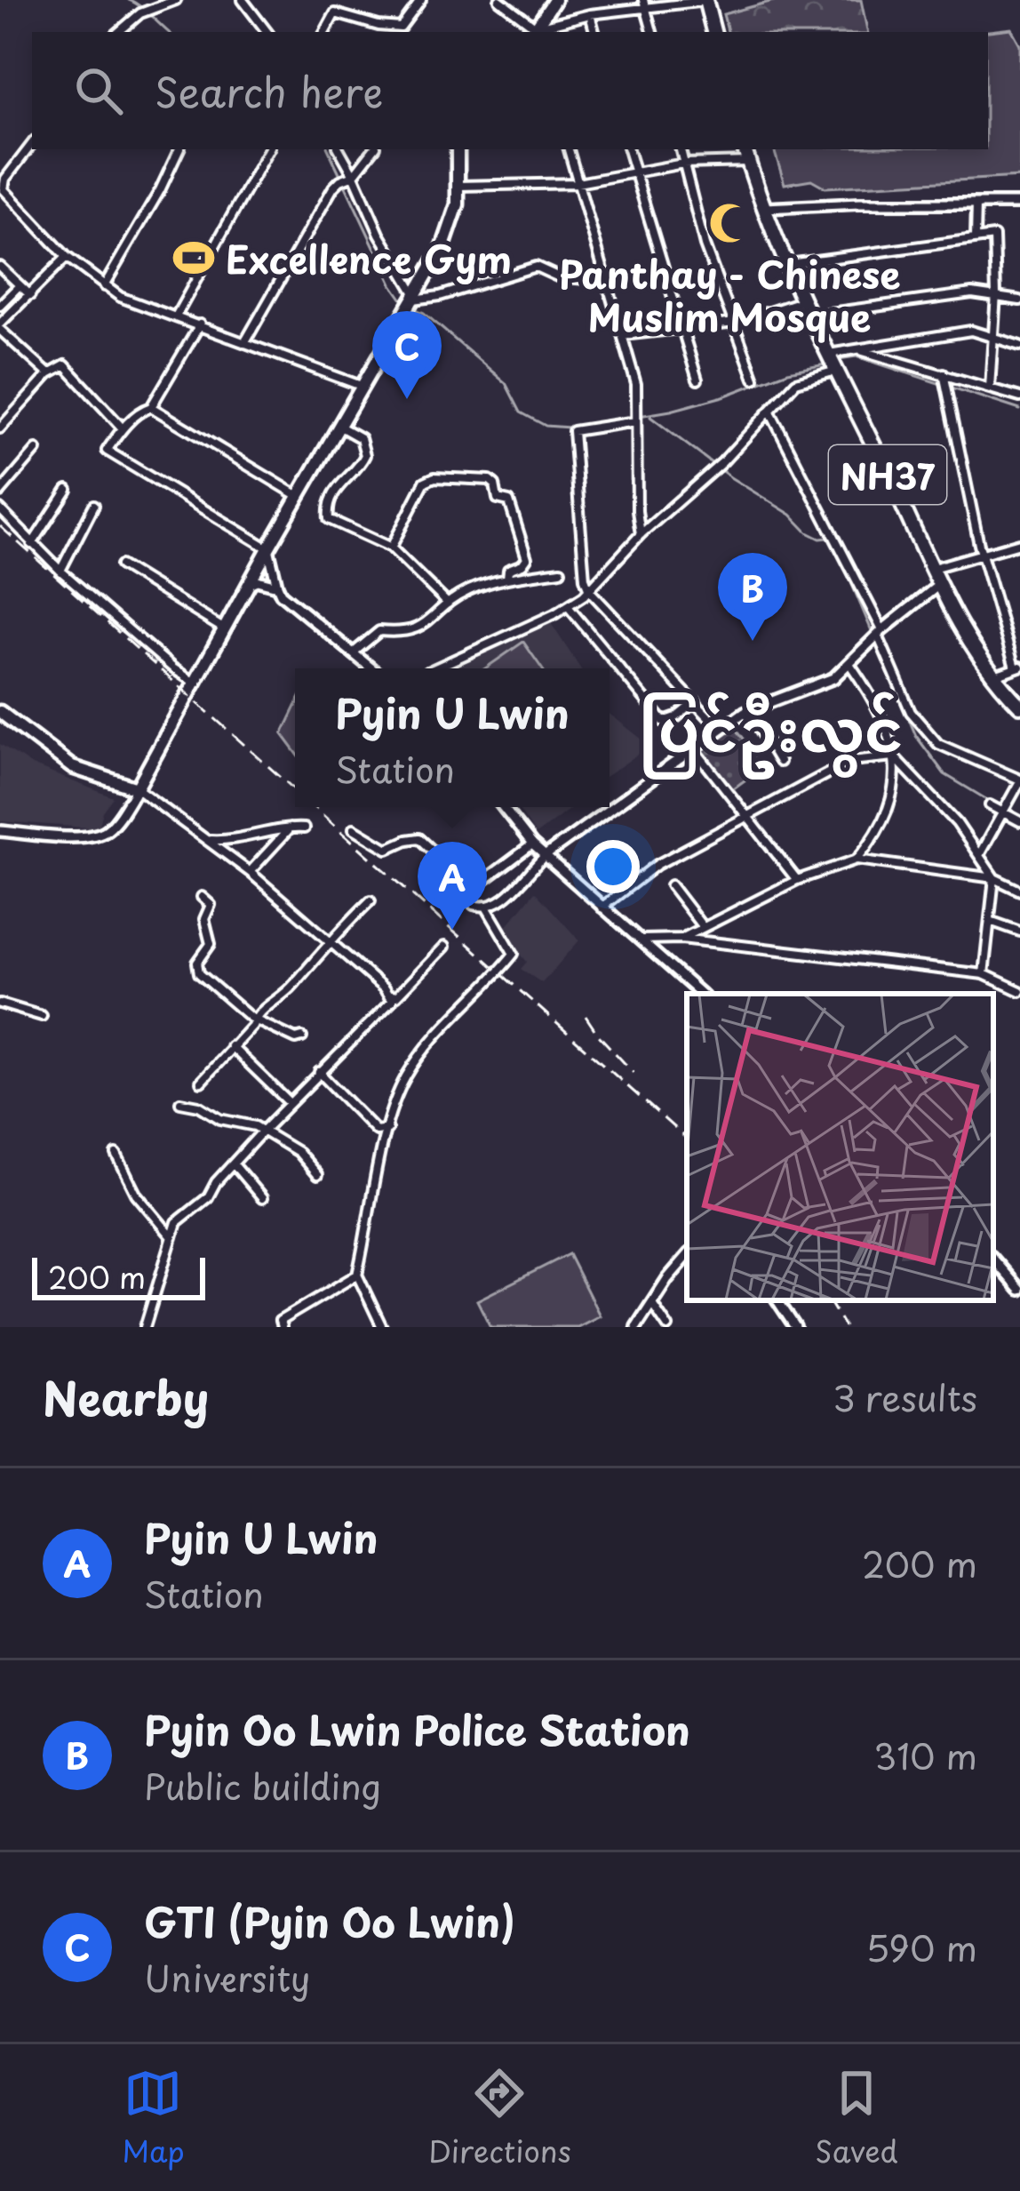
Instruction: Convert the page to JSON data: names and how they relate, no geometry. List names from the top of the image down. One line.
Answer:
{"streets":{"highway":["NH37"]},"districts":["ပြင်ဦးလွင်"],"places":{"mosque":["Panthay - Chinese Muslim Mosque"],"sports":["Excellence Gym"]},"scale_bar":"200 m","page":{"search":"Search here","pins":["C","B","A"],"popup":["Pyin U Lwin","Station"],"scale":"200 m","heading":["Nearby","3 results"],"list":[{"mark":"A","name":"Pyin U Lwin","note":"Station","value":"200 m"},{"mark":"B","name":"Pyin Oo Lwin Police Station","note":"Public building","value":"310 m"},{"mark":"C","name":"GTI (Pyin Oo Lwin)","note":"University","value":"590 m"}],"nav":["Map","Directions","Saved"]}}
